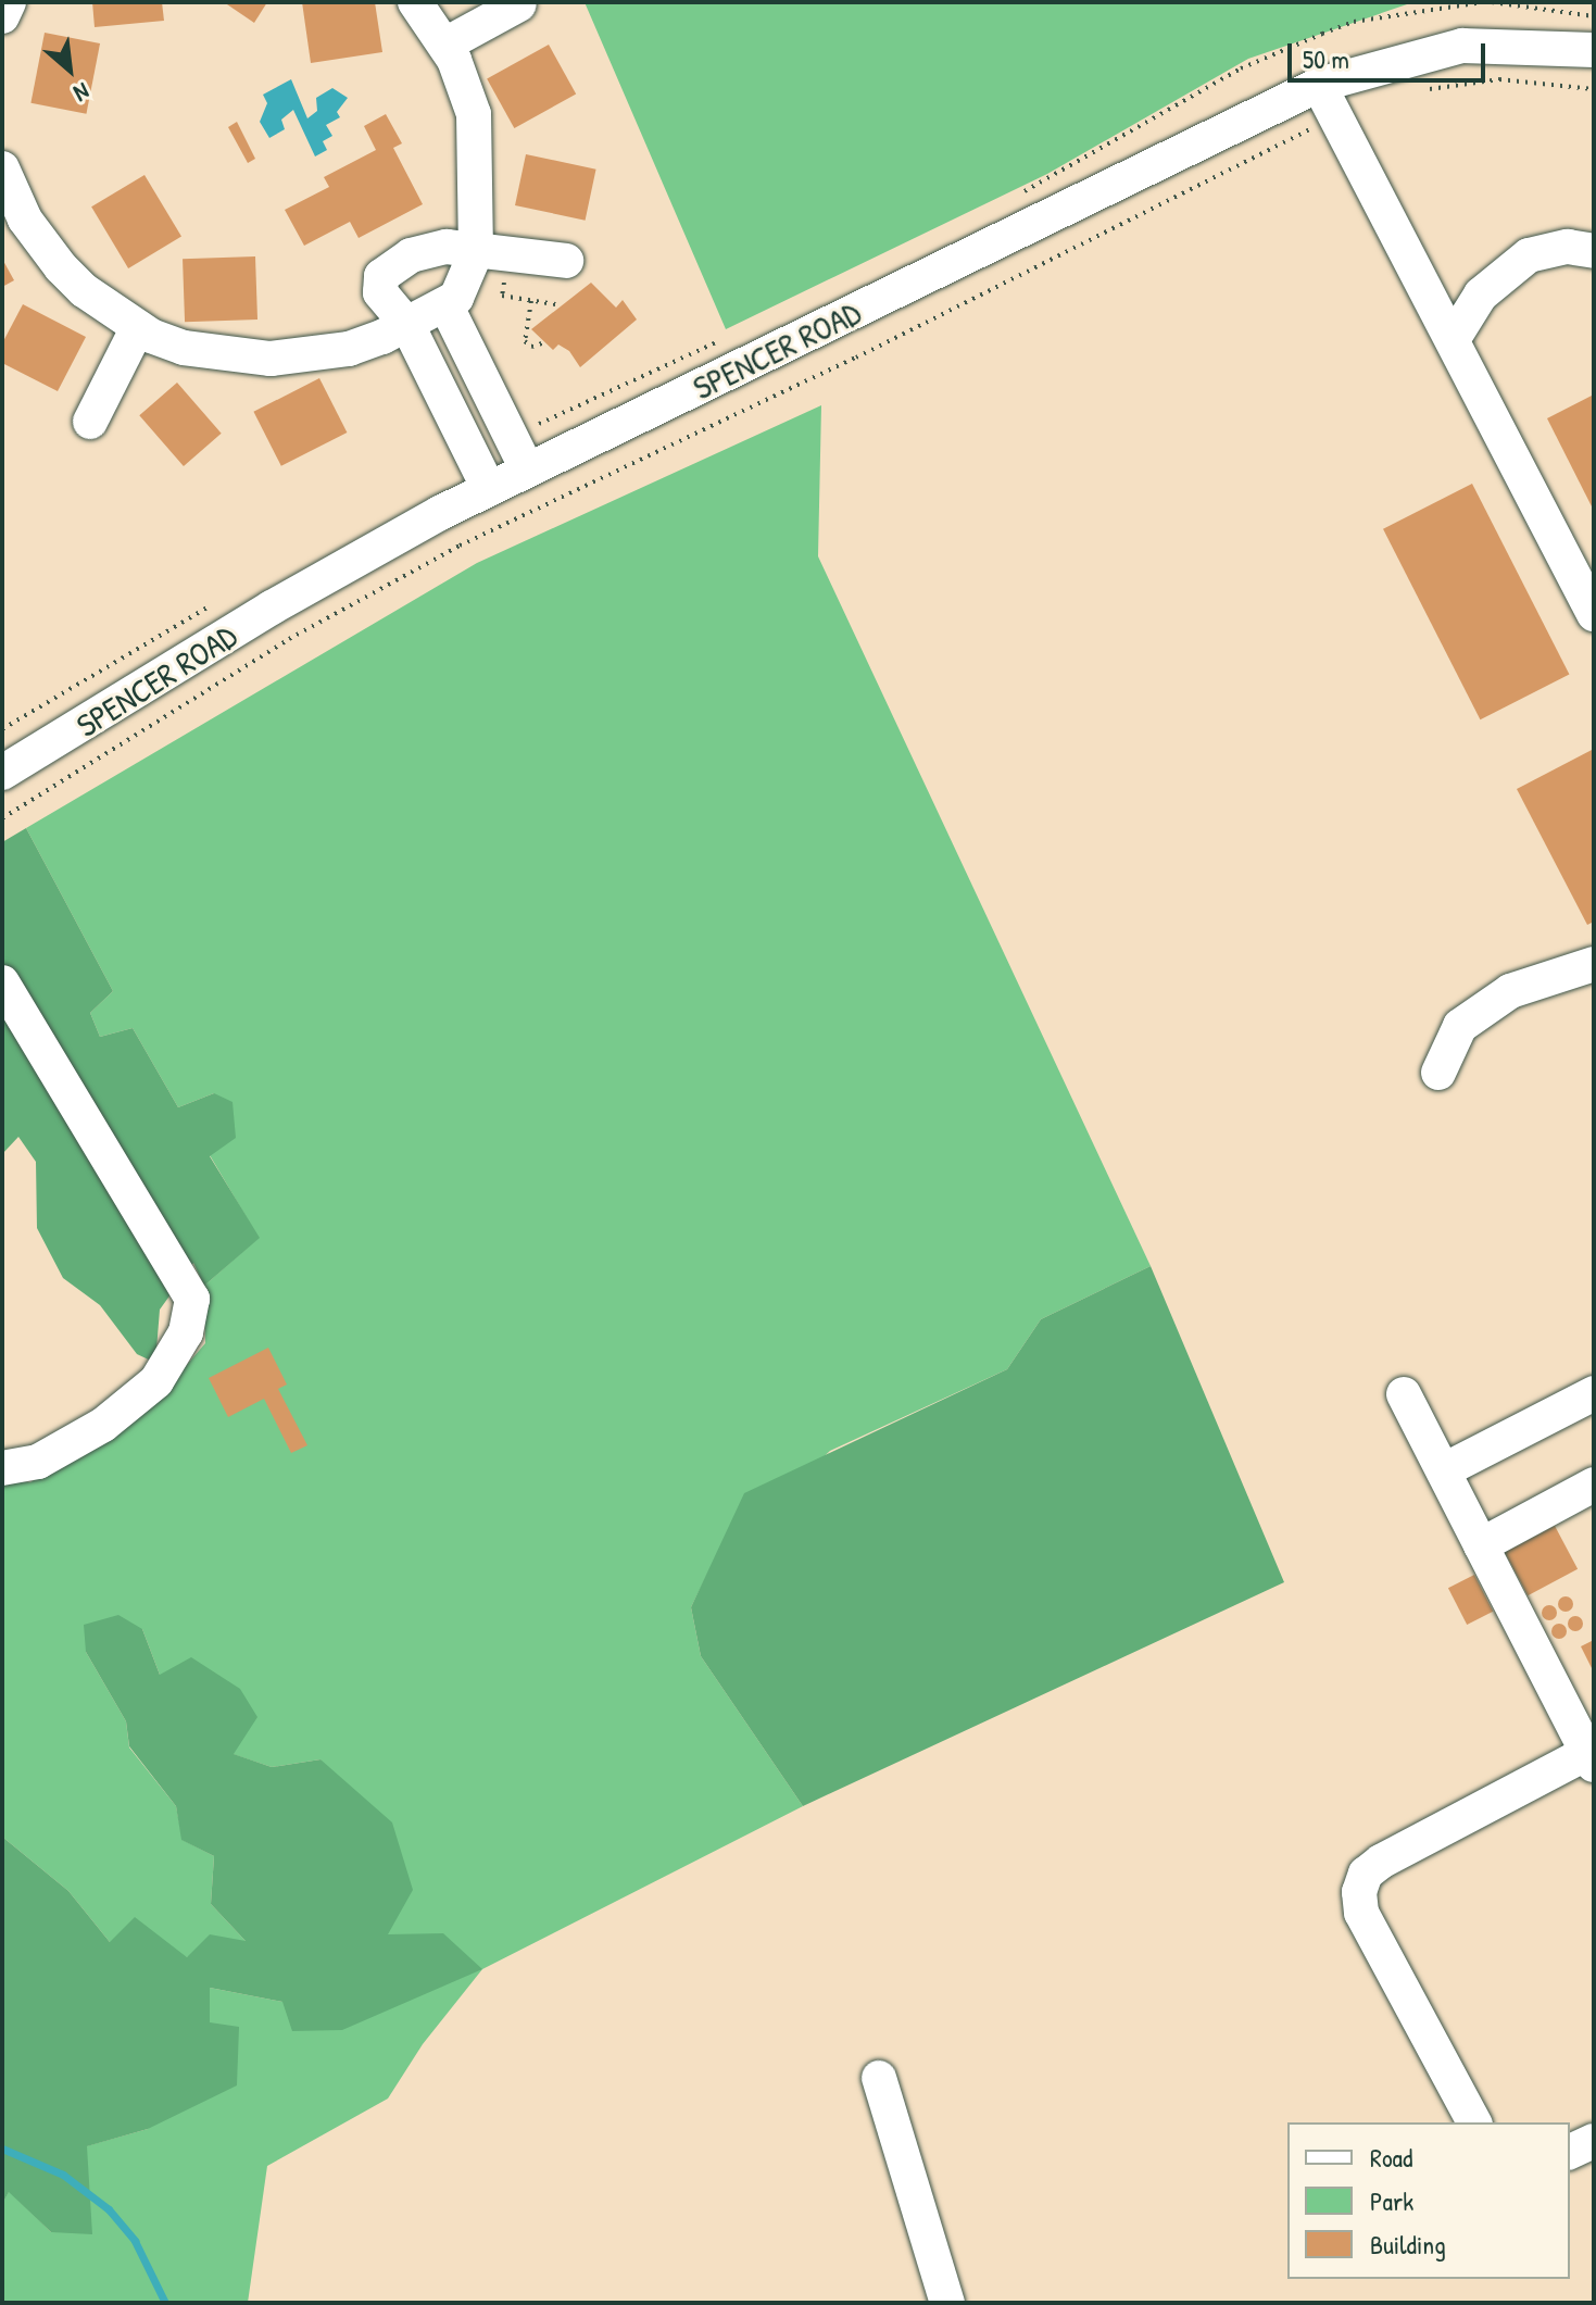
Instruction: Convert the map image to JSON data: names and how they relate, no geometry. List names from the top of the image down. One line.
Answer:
{"streets":{"street":["SPENCER ROAD"]},"legend":["Road","Park","Building"],"scale_bar":"50 m","north":"bottom right"}
